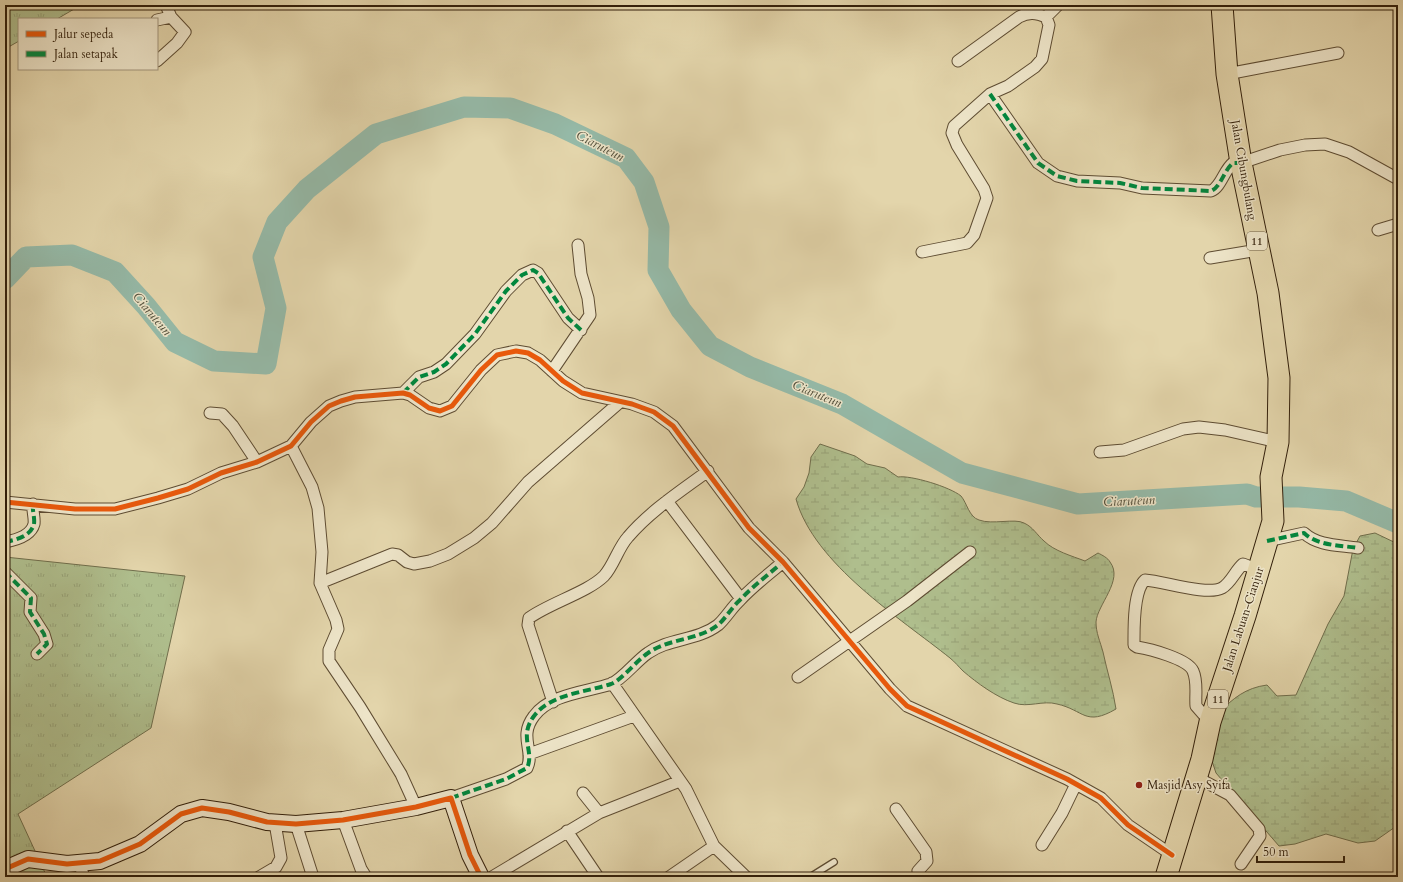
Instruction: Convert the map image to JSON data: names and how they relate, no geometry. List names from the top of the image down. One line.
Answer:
{"streets":{"highway":["Jalan Cibungbulang","11","Jalan Labuan-Cianjur"]},"crossings":[["Jalan Cibungbulang","Jalan Labuan-Cianjur"]],"water":["Ciaruteun"],"places":["Masjid Asy Syifa"],"legend":["Jalur sepeda","Jalan setapak"],"scale_bar":"50 m"}
